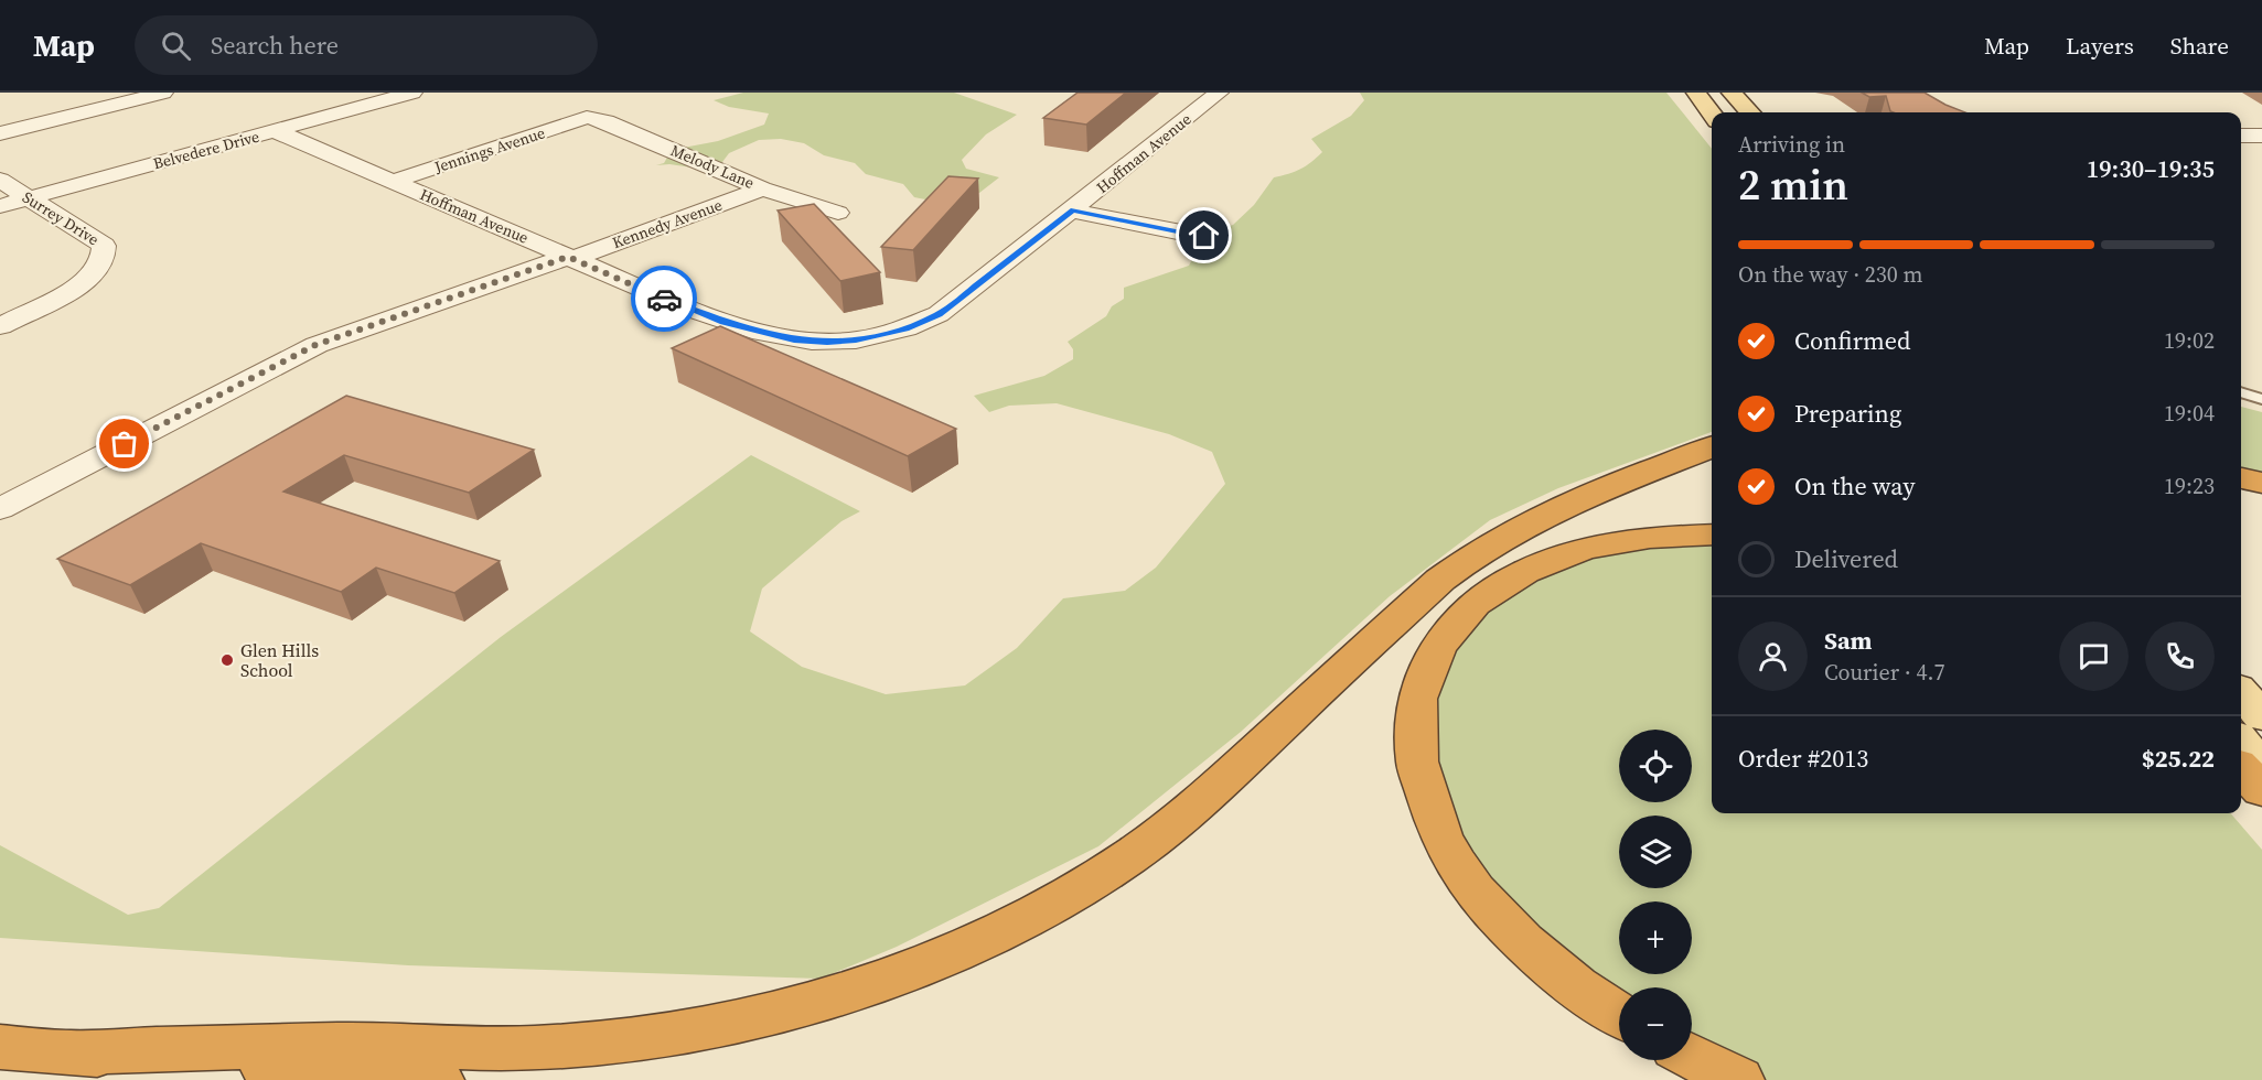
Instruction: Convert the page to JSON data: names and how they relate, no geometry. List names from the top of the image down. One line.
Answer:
{"streets":{"street":["Belvedere Drive","Jennings Avenue","Hoffman Avenue","Melody Lane","Surrey Drive","Kennedy Avenue"]},"crossings":[["Belvedere Drive","Hoffman Avenue"],["Belvedere Drive","Surrey Drive"],["Jennings Avenue","Hoffman Avenue"],["Jennings Avenue","Melody Lane"],["Hoffman Avenue","Kennedy Avenue"],["Melody Lane","Kennedy Avenue"]],"places":["Glen Hills School"],"page":{"header":"Map","search":"Search here","nav":["Map","Layers","Share"],"heading":["2 min","Arriving in","19:30–19:35"],"panel":["Sam","Courier · 4.7","Order #2013","$25.22"],"bar":"On the way · 230 m","list":[["Confirmed","19:02"],["Preparing","19:04"],["On the way","19:23"],"Delivered"],"map_buttons":["+","−"]}}
